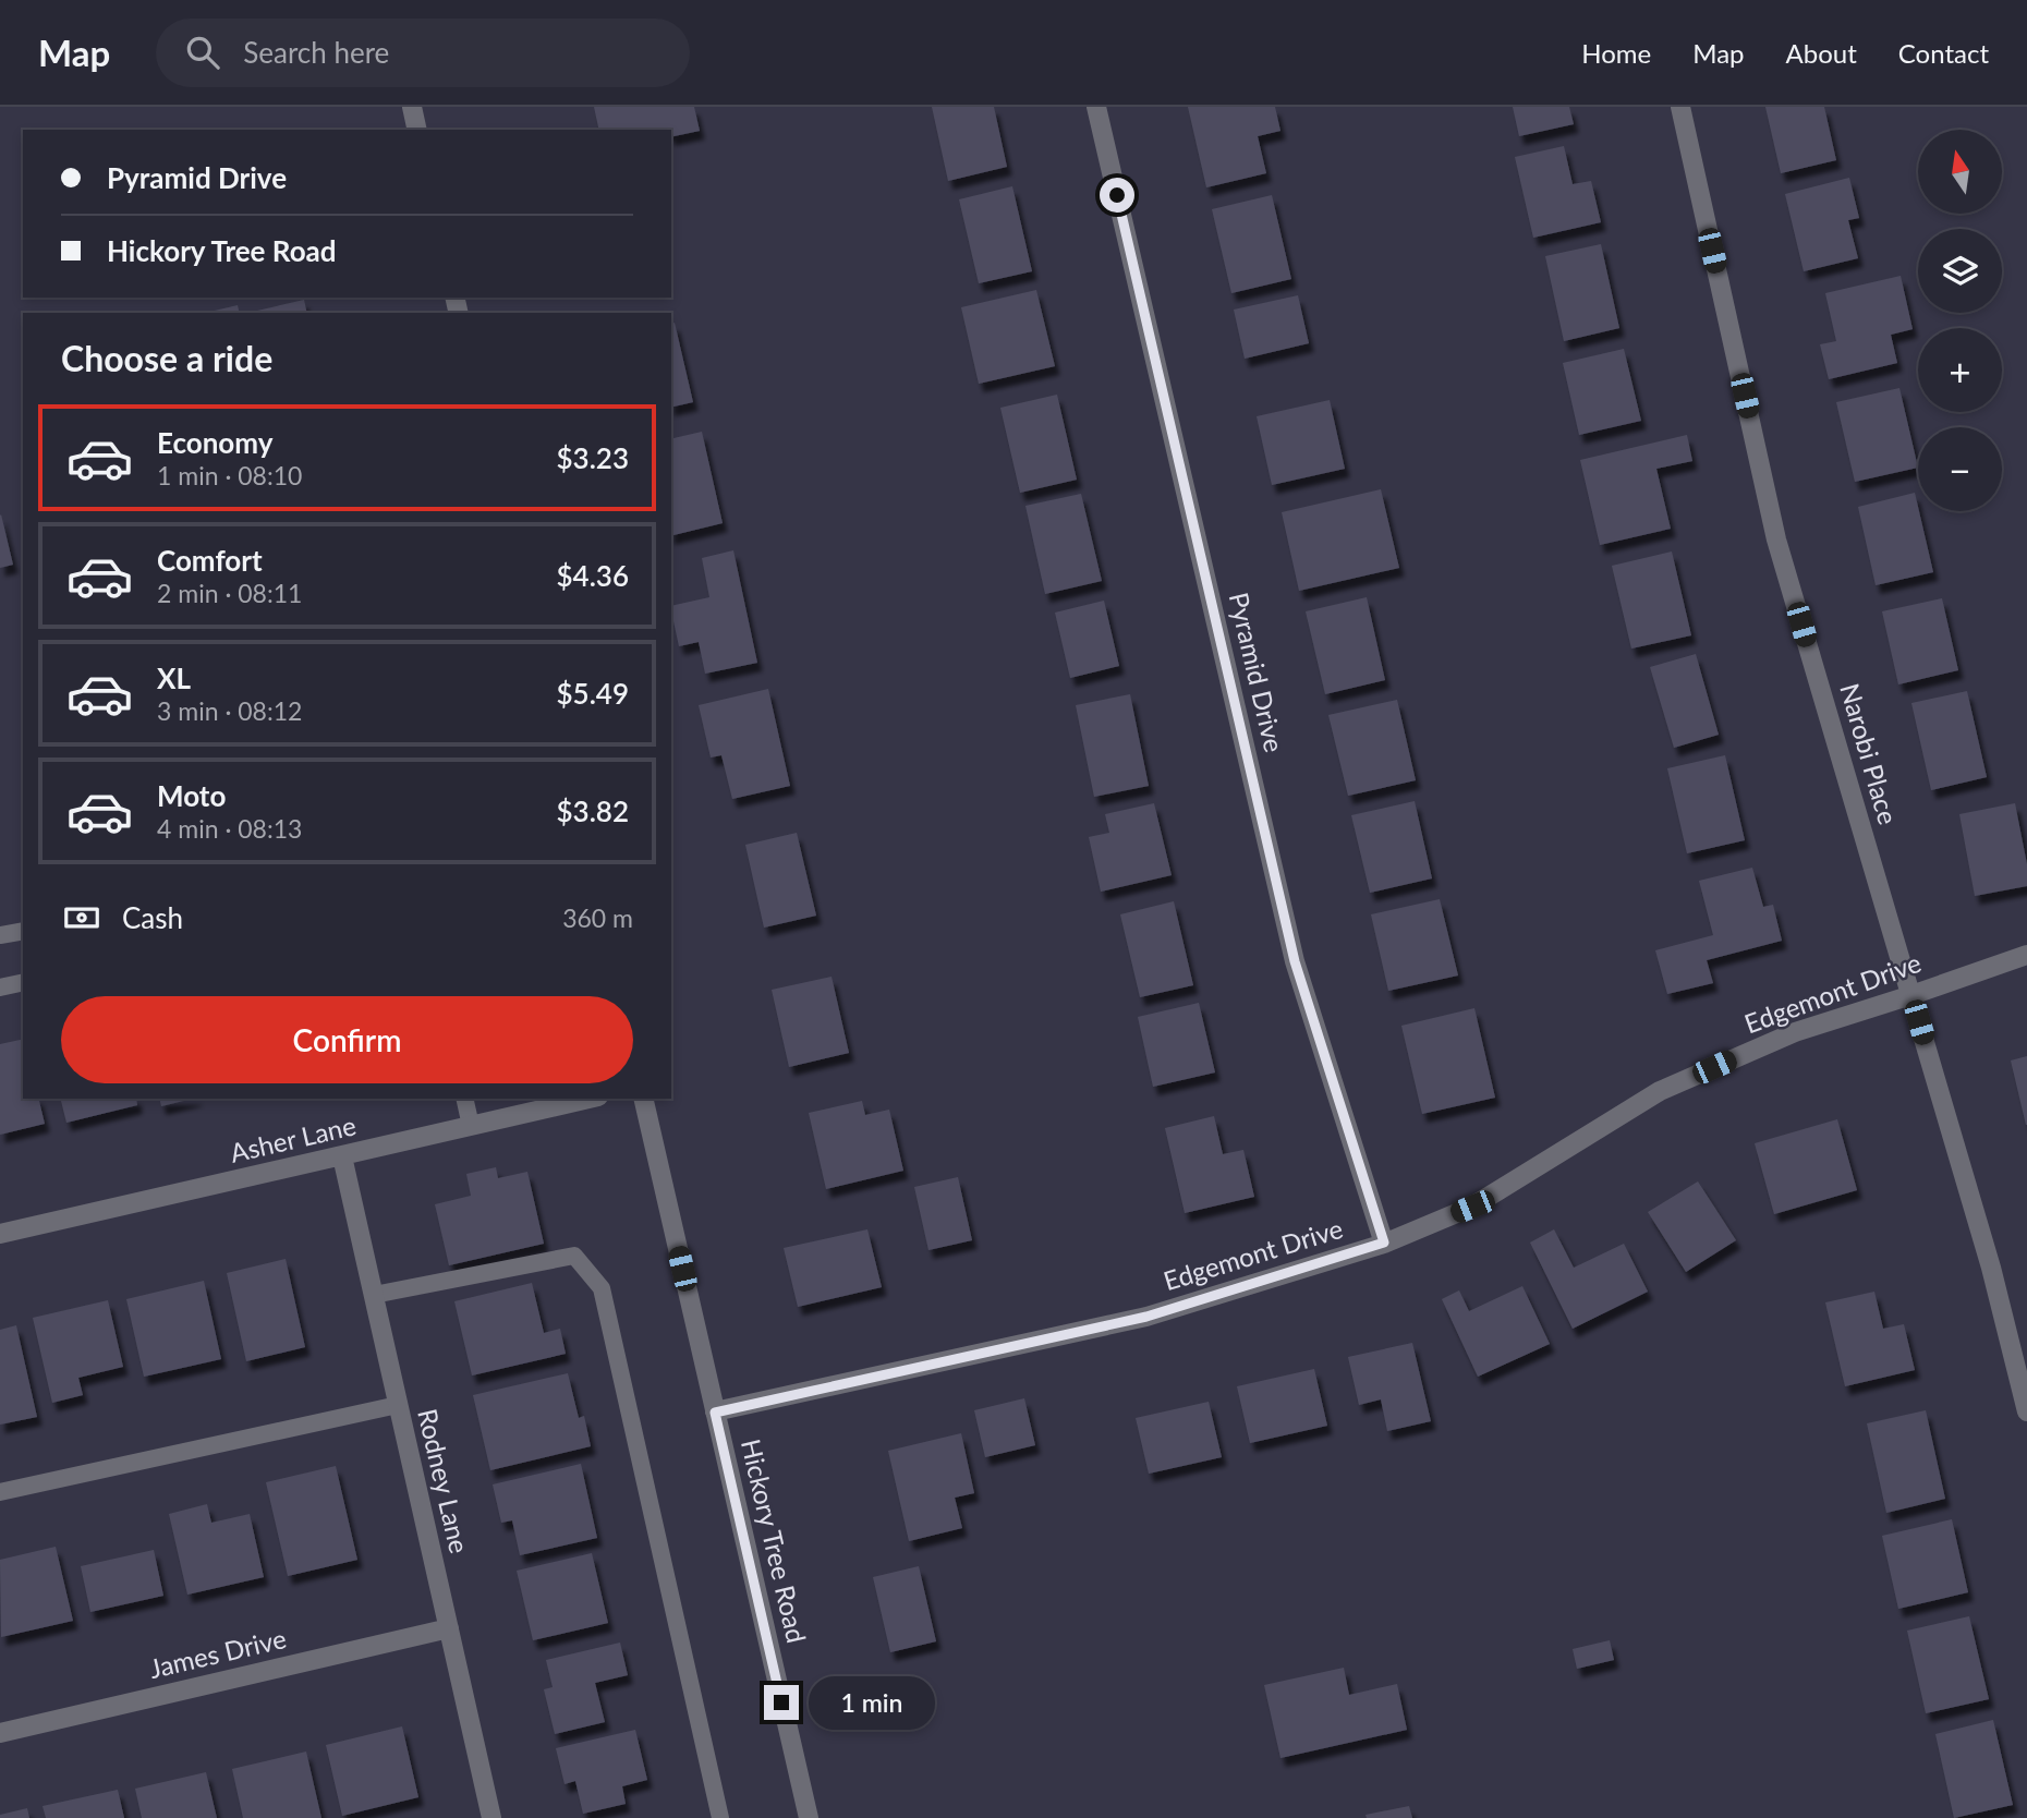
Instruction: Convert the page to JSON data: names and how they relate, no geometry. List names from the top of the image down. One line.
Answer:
{"streets":{"street":["Pyramid Drive","Narobi Place","Edgemont Drive","Asher Lane","Rodney Lane","Hickory Tree Road","James Drive"]},"crossings":[["Pyramid Drive","Edgemont Drive"],["Narobi Place","Edgemont Drive"],["Edgemont Drive","Hickory Tree Road"],["Asher Lane","Rodney Lane"],["Rodney Lane","James Drive"]],"north":"top","page":{"header":"Map","search":"Search here","nav":["Home","Map","About","Contact"],"map_buttons":["+","−"],"banner":["Pyramid Drive","Hickory Tree Road"],"heading":"Choose a ride","list":[{"name":"Economy","note":"1 min · 08:10","value":"$3.23"},{"name":"Comfort","note":"2 min · 08:11","value":"$4.36"},{"name":"XL","note":"3 min · 08:12","value":"$5.49"},{"name":"Moto","note":"4 min · 08:13","value":"$3.82"}],"pay":["Cash","360 m"],"buttons":"Confirm","bubble":"1 min"}}
